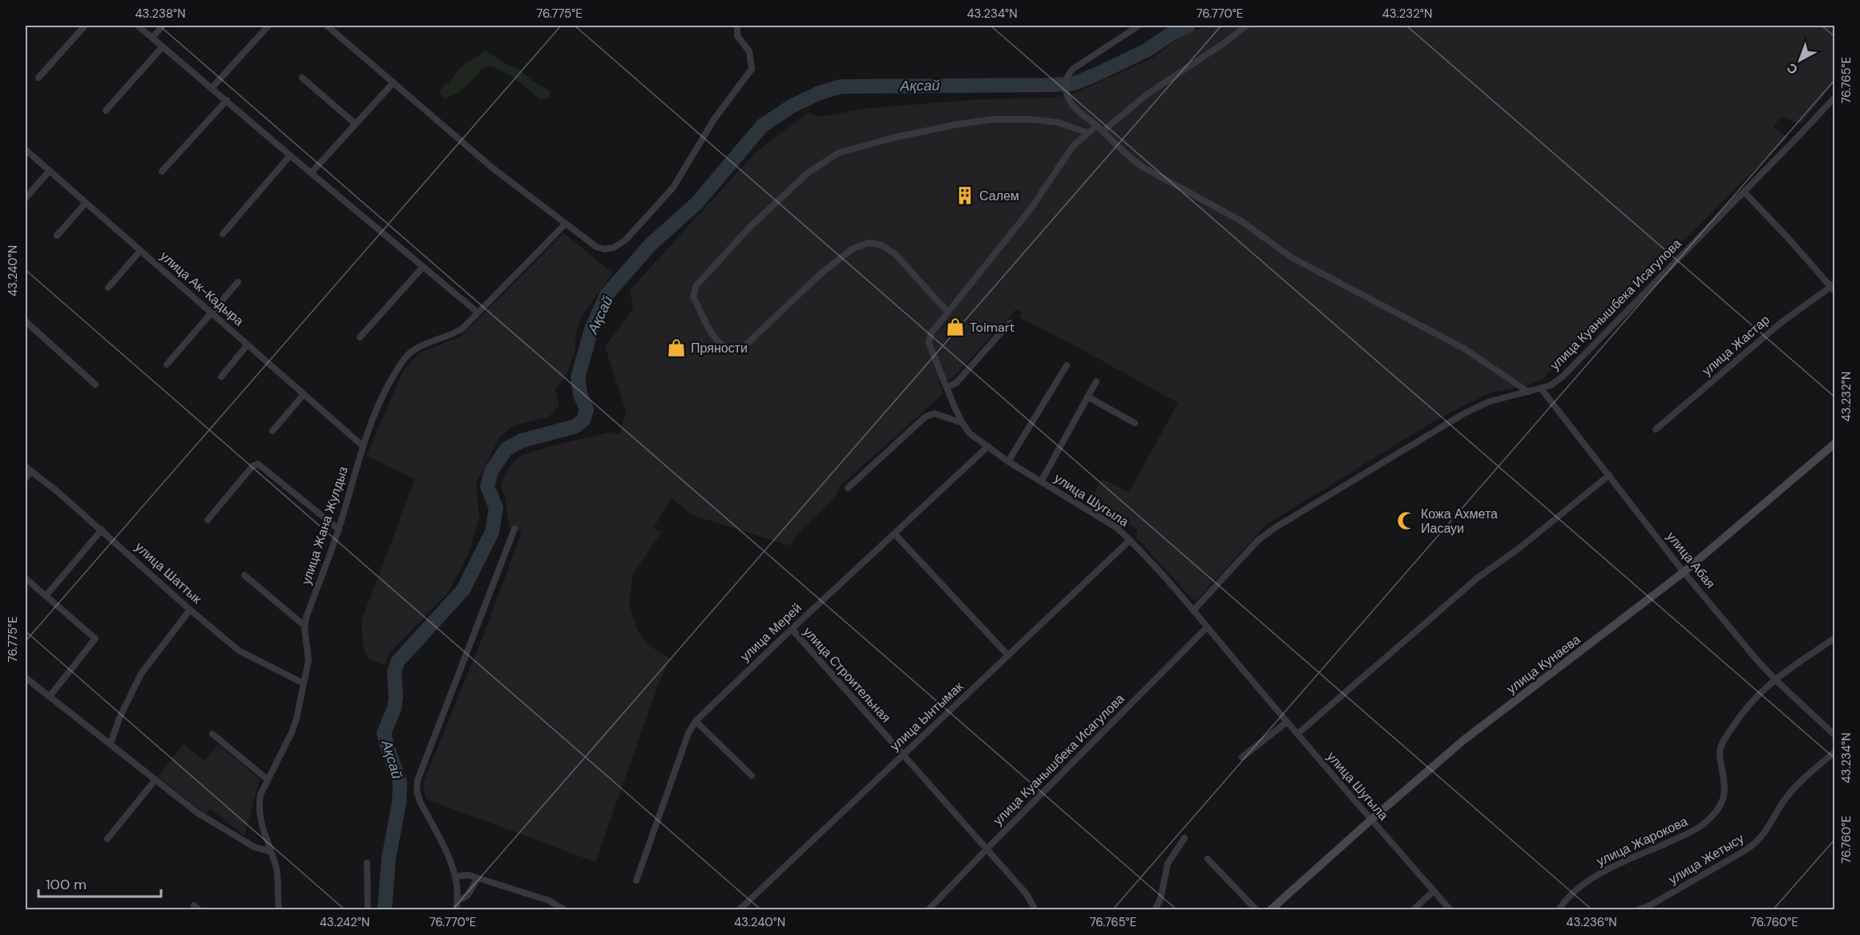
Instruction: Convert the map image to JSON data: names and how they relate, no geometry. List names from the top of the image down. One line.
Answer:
{"streets":{"main road":["улица Кунаева"],"street":["улица Ак-Кадыра","улица Куанышбека Исагулова","улица Жастар","улица Шугыла","улица Жана Жулдыз","улица Абая","улица Шаттык","улица Мерей","улица Строительная","улица Ынтымак","улица Жарокова","улица Жетысу"]},"crossings":[["улица Ак-Кадыра","улица Жана Жулдыз"],["улица Куанышбека Исагулова","улица Шугыла"],["улица Куанышбека Исагулова","улица Абая"],["улица Куанышбека Исагулова","улица Строительная"],["улица Шугыла","улица Мерей"],["улица Шугыла","улица Кунаева"],["улица Шугыла","улица Ынтымак"],["улица Жана Жулдыз","улица Шаттык"],["улица Абая","улица Кунаева"],["улица Абая","улица Жарокова"],["улица Мерей","улица Строительная"],["улица Строительная","улица Ынтымак"]],"water":["Ақсай"],"places":{"building":["Салем"],"shop":["Toimart","Пряности"],"mosque":["Кожа Ахмета Иасауи"]},"scale_bar":"100 m","north":"bottom left","coordinates":["43.238°N","76.775°E","43.234°N","76.770°E","43.232°N","76.765°E","43.240°N","76.760°E","43.242°N","43.236°N"]}
